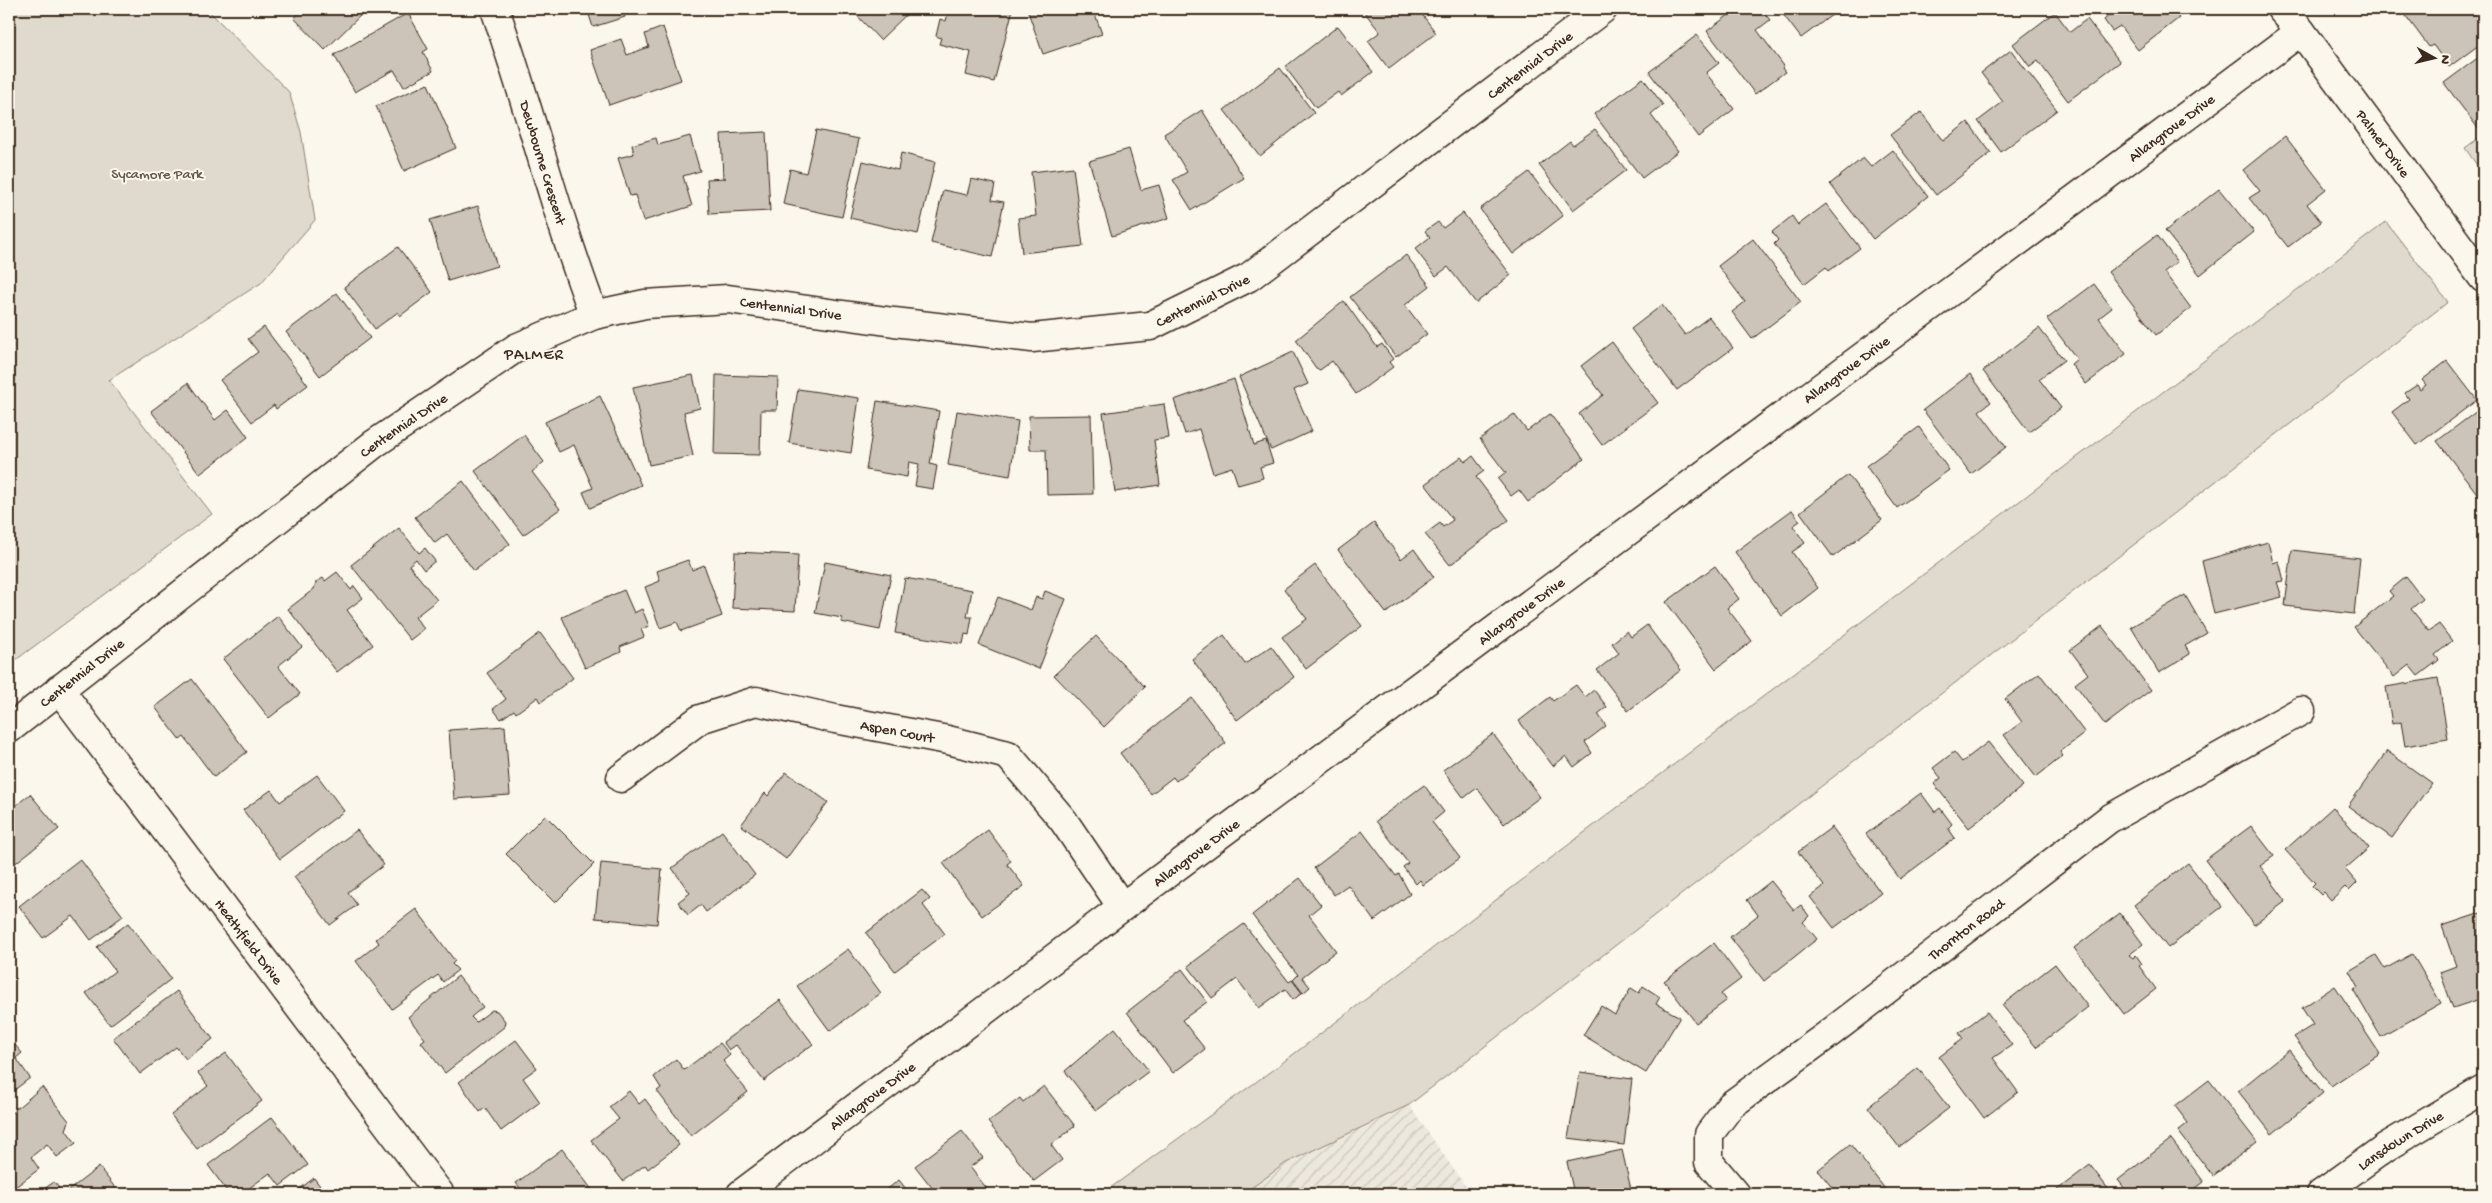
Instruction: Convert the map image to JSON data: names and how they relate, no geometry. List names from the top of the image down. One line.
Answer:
{"streets":{"street":["Centennial Drive","Allangrove Drive","Palmer Drive","Dewbourne Crescent","Aspen Court","Thornton Road","Heathfield Drive","Lansdown Drive"]},"crossings":[["Centennial Drive","Dewbourne Crescent"],["Centennial Drive","Heathfield Drive"],["Allangrove Drive","Palmer Drive"],["Allangrove Drive","Aspen Court"]],"districts":["PALMER"],"parks":["Sycamore Park"],"north":"right"}
